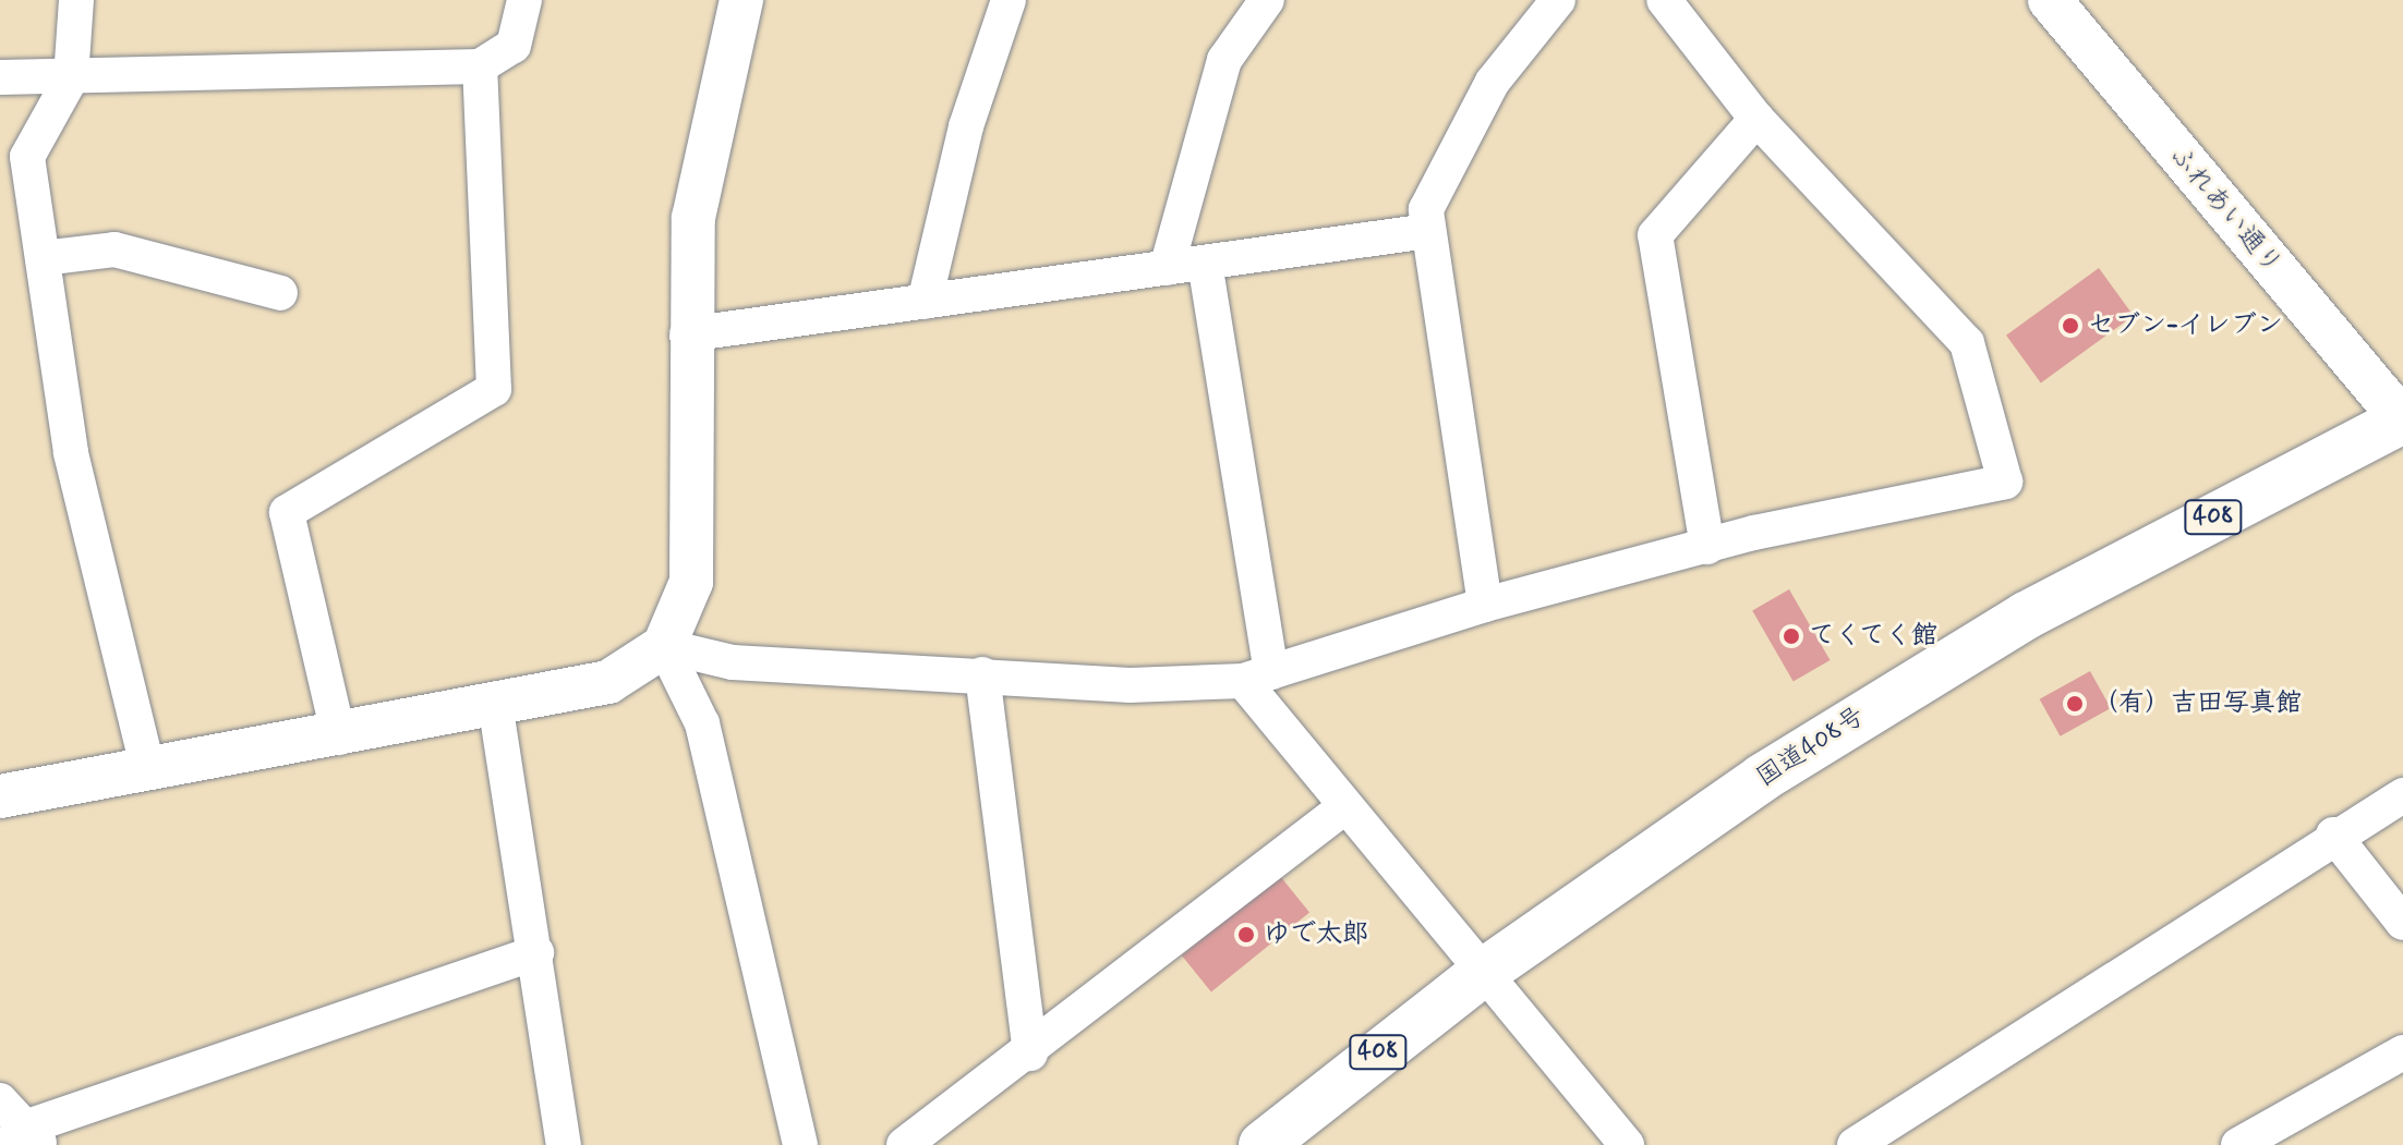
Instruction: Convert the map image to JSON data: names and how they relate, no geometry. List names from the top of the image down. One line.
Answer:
{"streets":{"highway":["408","国道408号"],"street":["ふれあい通り"]},"crossings":[["ふれあい通り","国道408号"]],"places":["セブン-イレブン","てくてく館","（有）吉田写真館","ゆで太郎"]}
